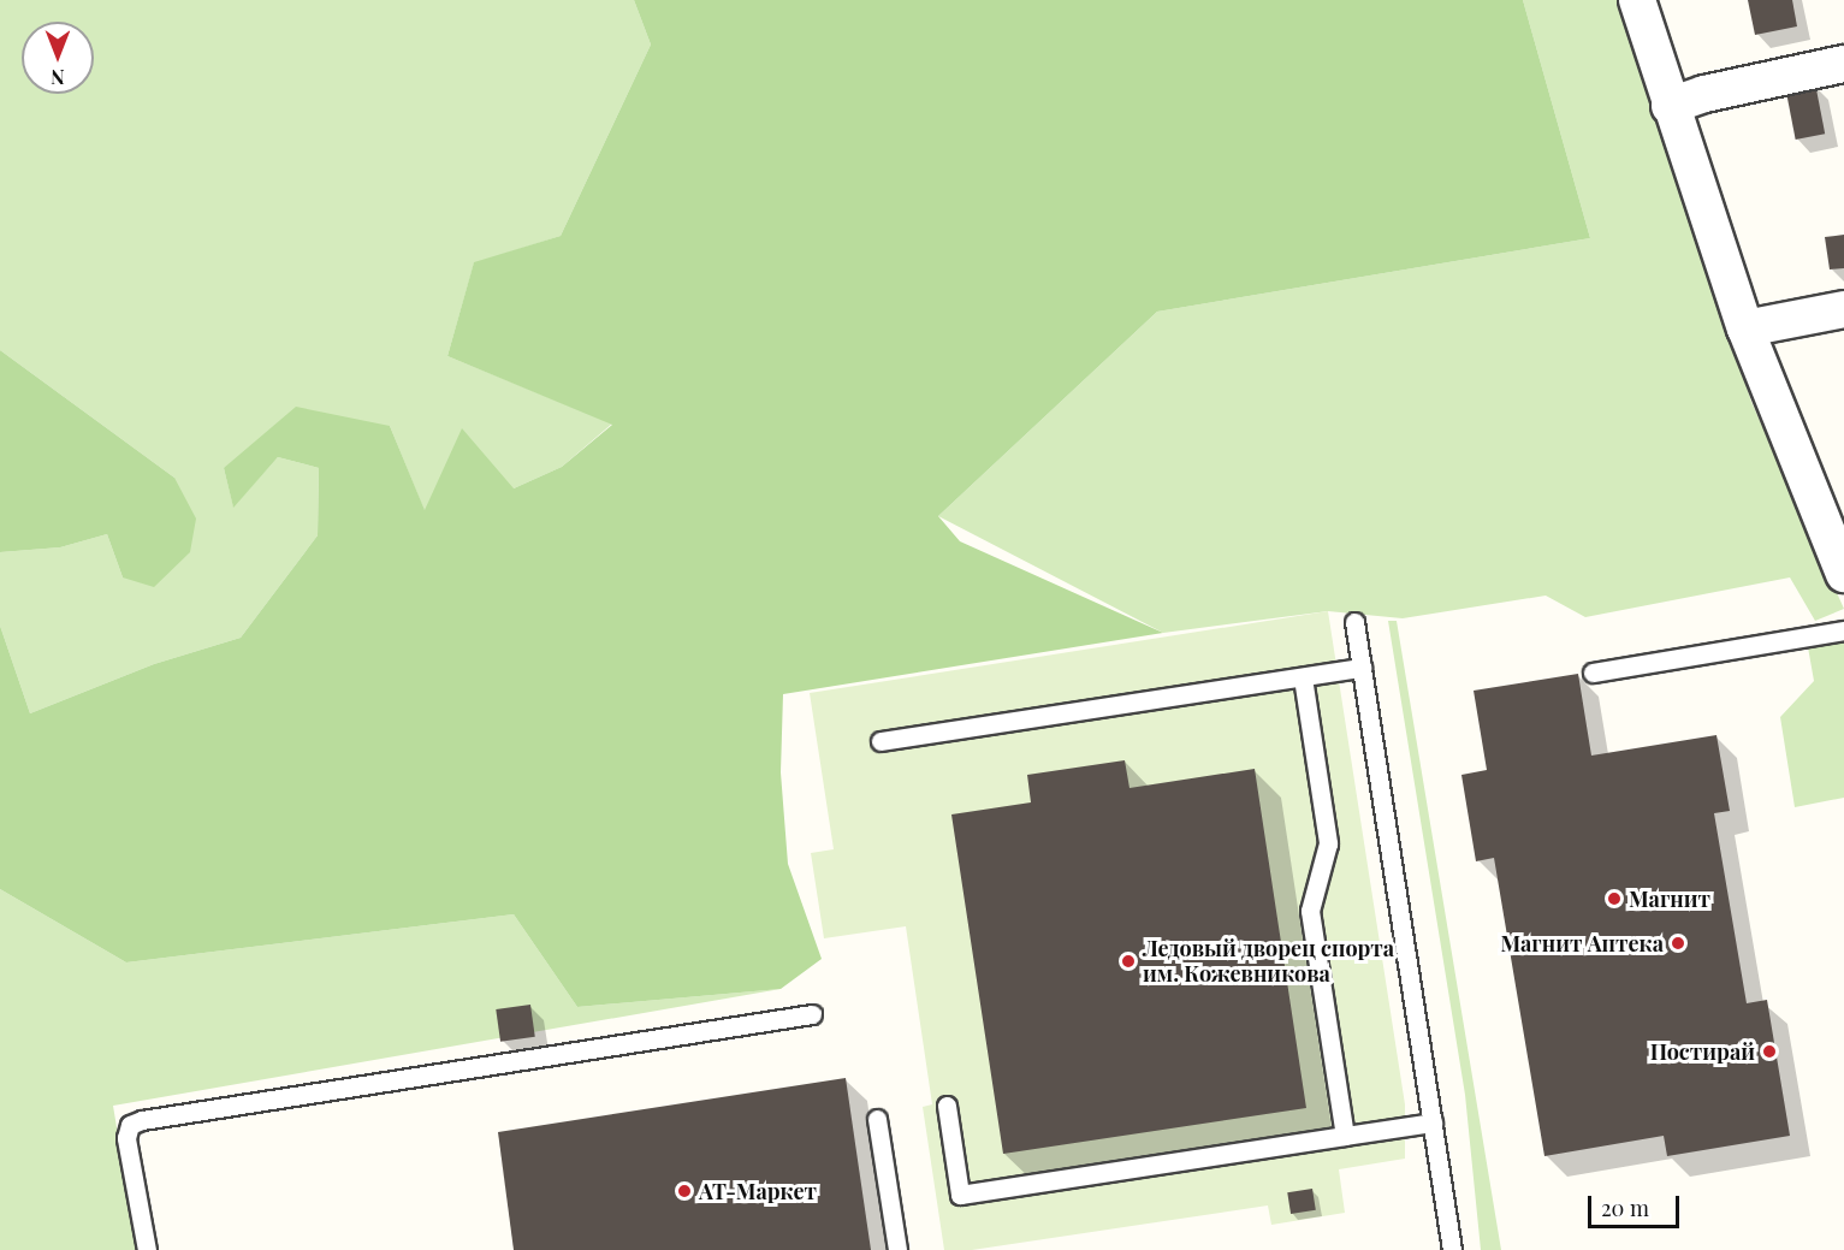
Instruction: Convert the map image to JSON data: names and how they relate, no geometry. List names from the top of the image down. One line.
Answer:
{"places":["Магнит","Магнит Аптека","Ледовый дворец спорта им. Кожевникова","Постирай","АТ-Маркет"],"scale_bar":"20 m","north":"bottom"}
